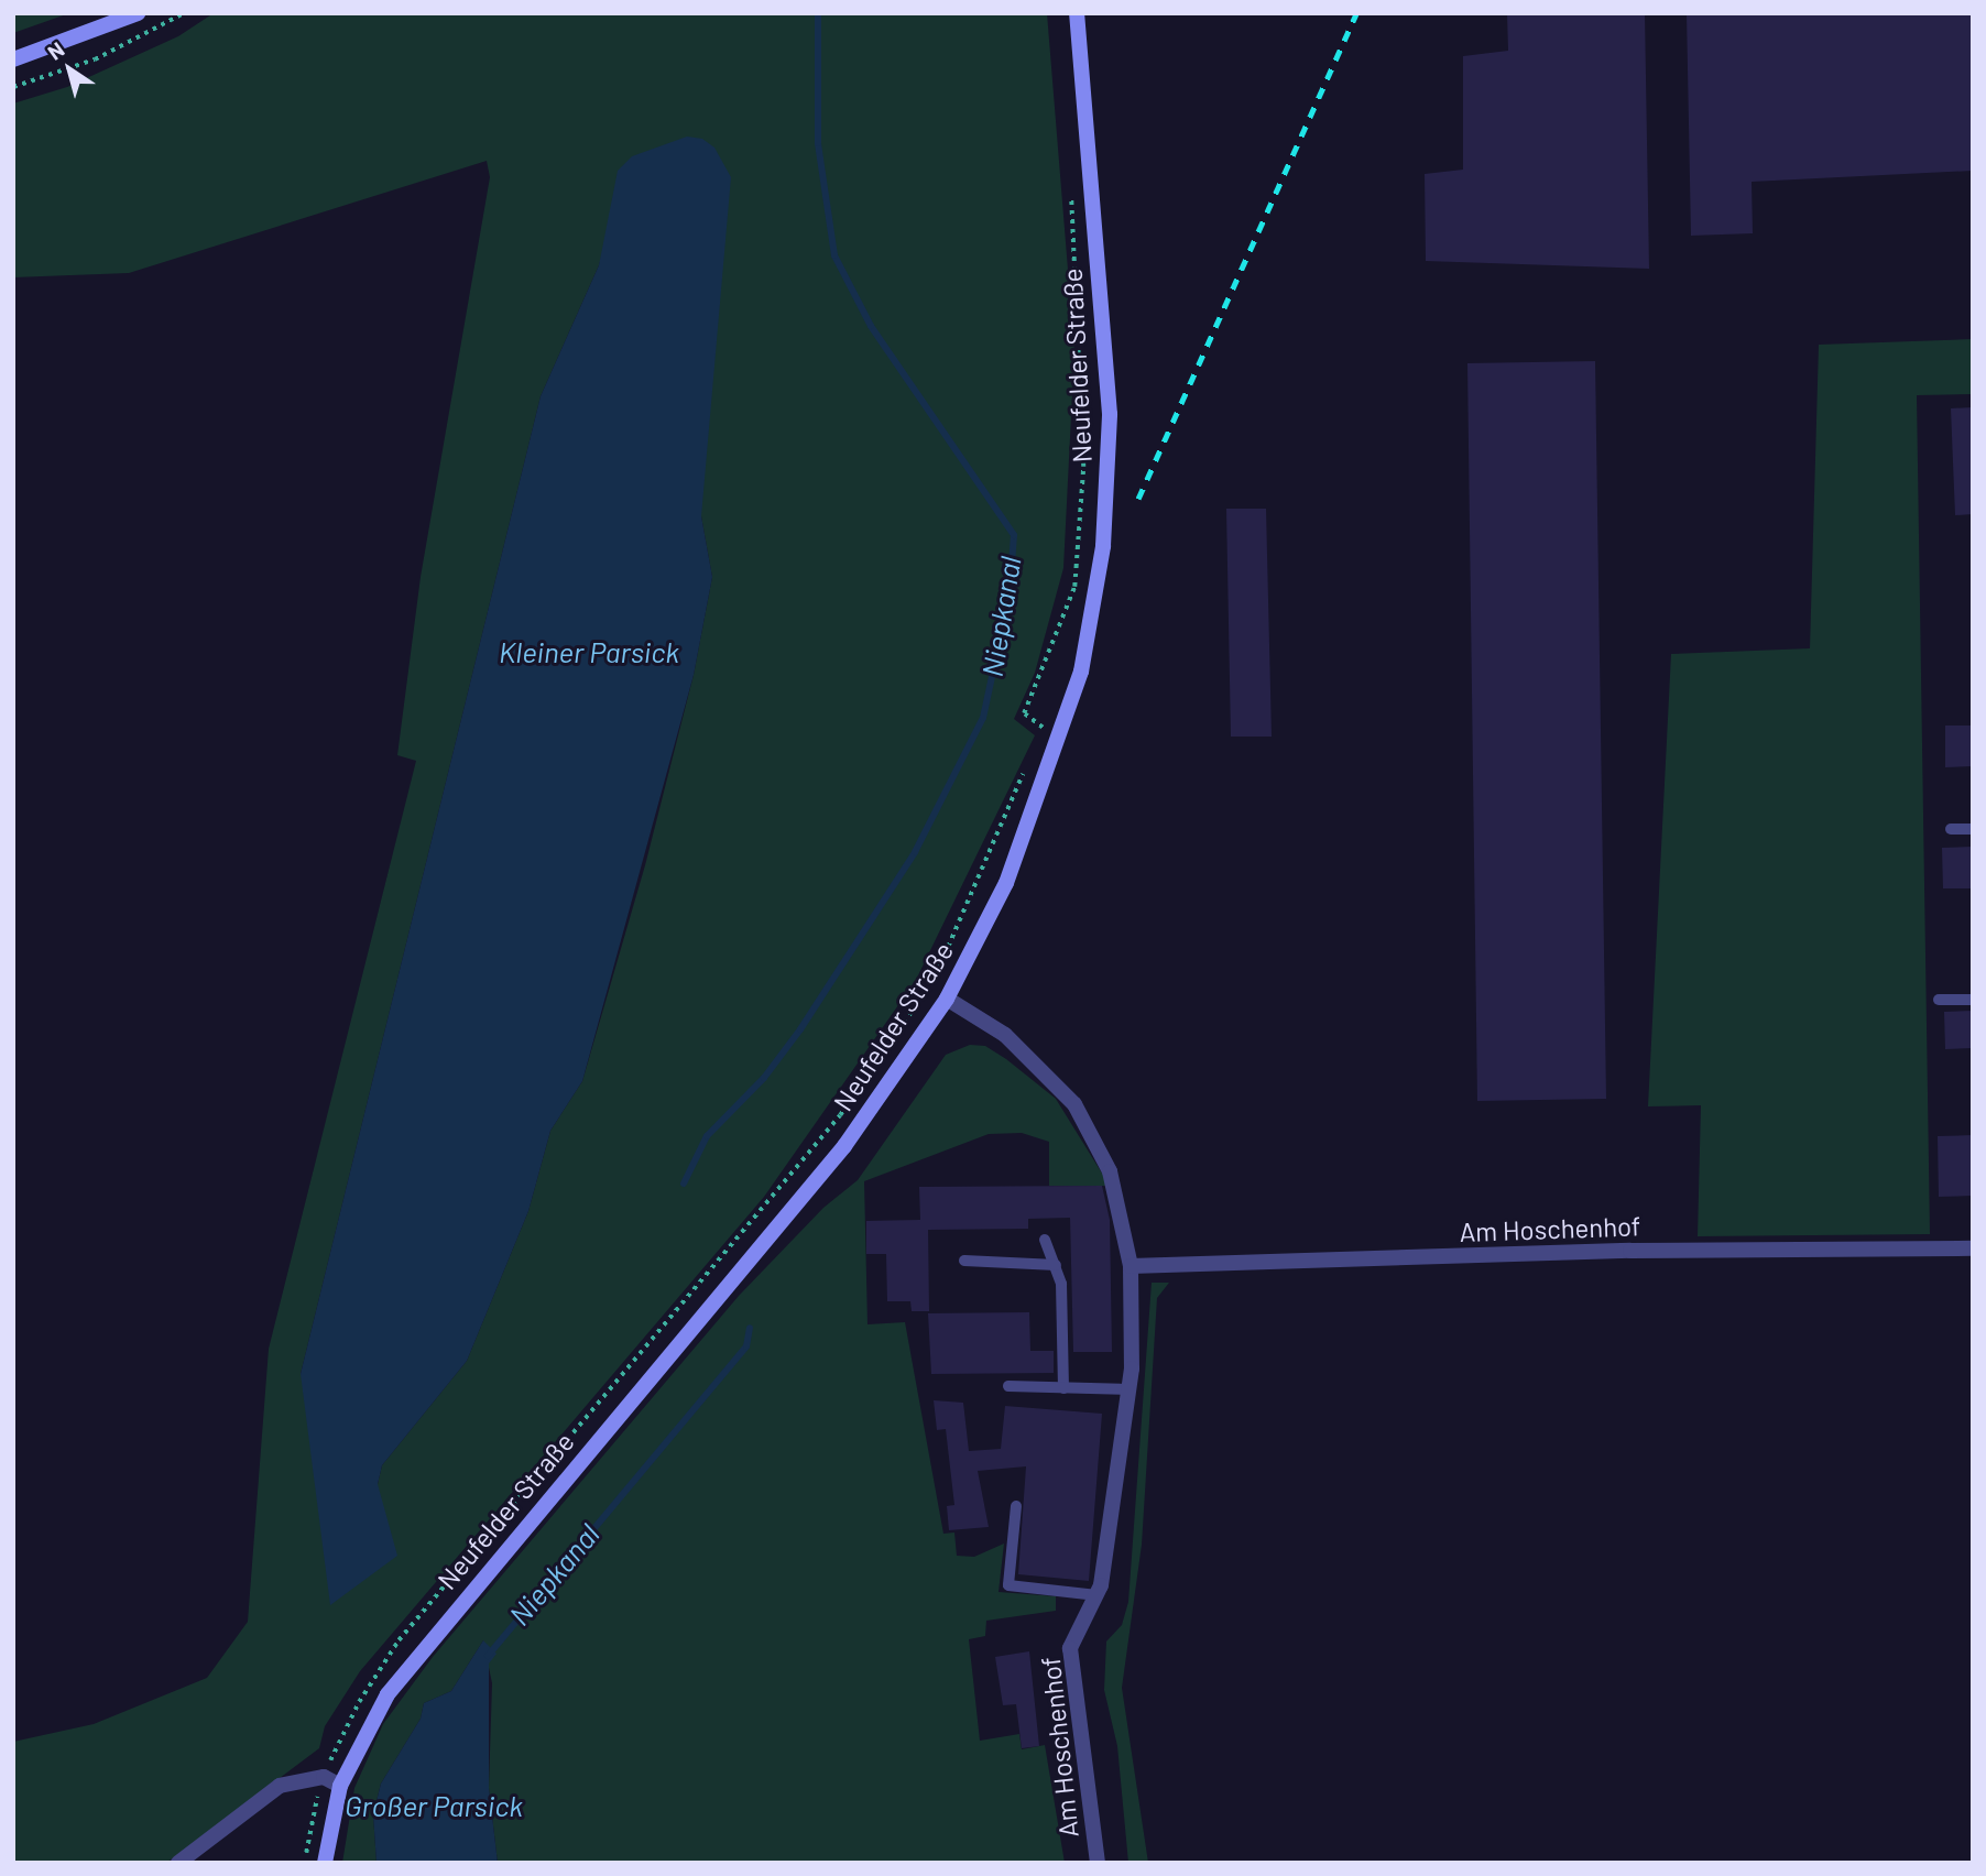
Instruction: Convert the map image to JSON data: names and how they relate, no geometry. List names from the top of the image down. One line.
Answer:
{"streets":{"main road":["Neufelder Straße"],"street":["Am Hoschenhof"]},"crossings":[["Neufelder Straße","Am Hoschenhof"]],"water":["Niepkanal","Kleiner Parsick","Großer Parsick"],"north":"top left"}
